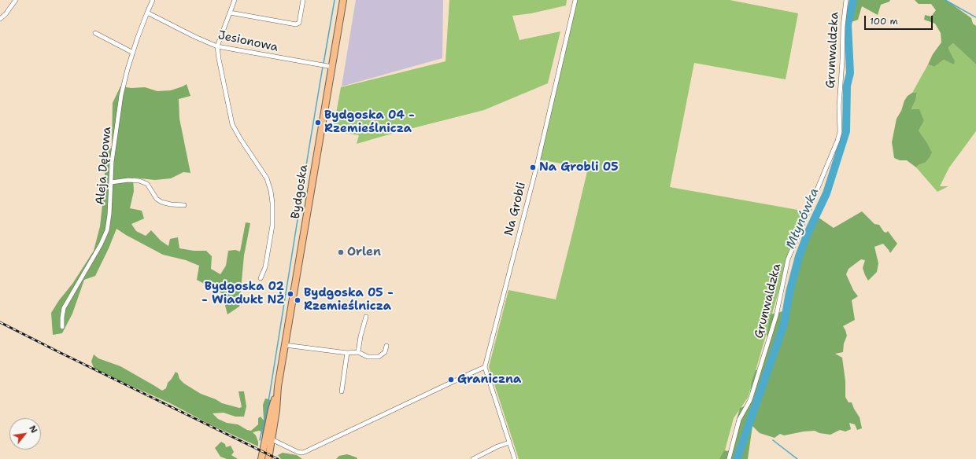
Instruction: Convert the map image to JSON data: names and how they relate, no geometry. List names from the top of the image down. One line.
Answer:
{"streets":{"main road":["Bydgoska"],"street":["Jesionowa","Grunwaldzka","Aleja Dębowa","Na Grobli"]},"crossings":[["Jesionowa","Aleja Dębowa"],["Jesionowa","Bydgoska"]],"water":["Młynówka"],"places":["Bydgoska 04 - Rzemieślnicza","Na Grobli 05","Orlen","Bydgoska 02 - Wiadukt NŻ","Bydgoska 05 - Rzemieślnicza","Graniczna"],"scale_bar":"100 m","north":"top right"}
